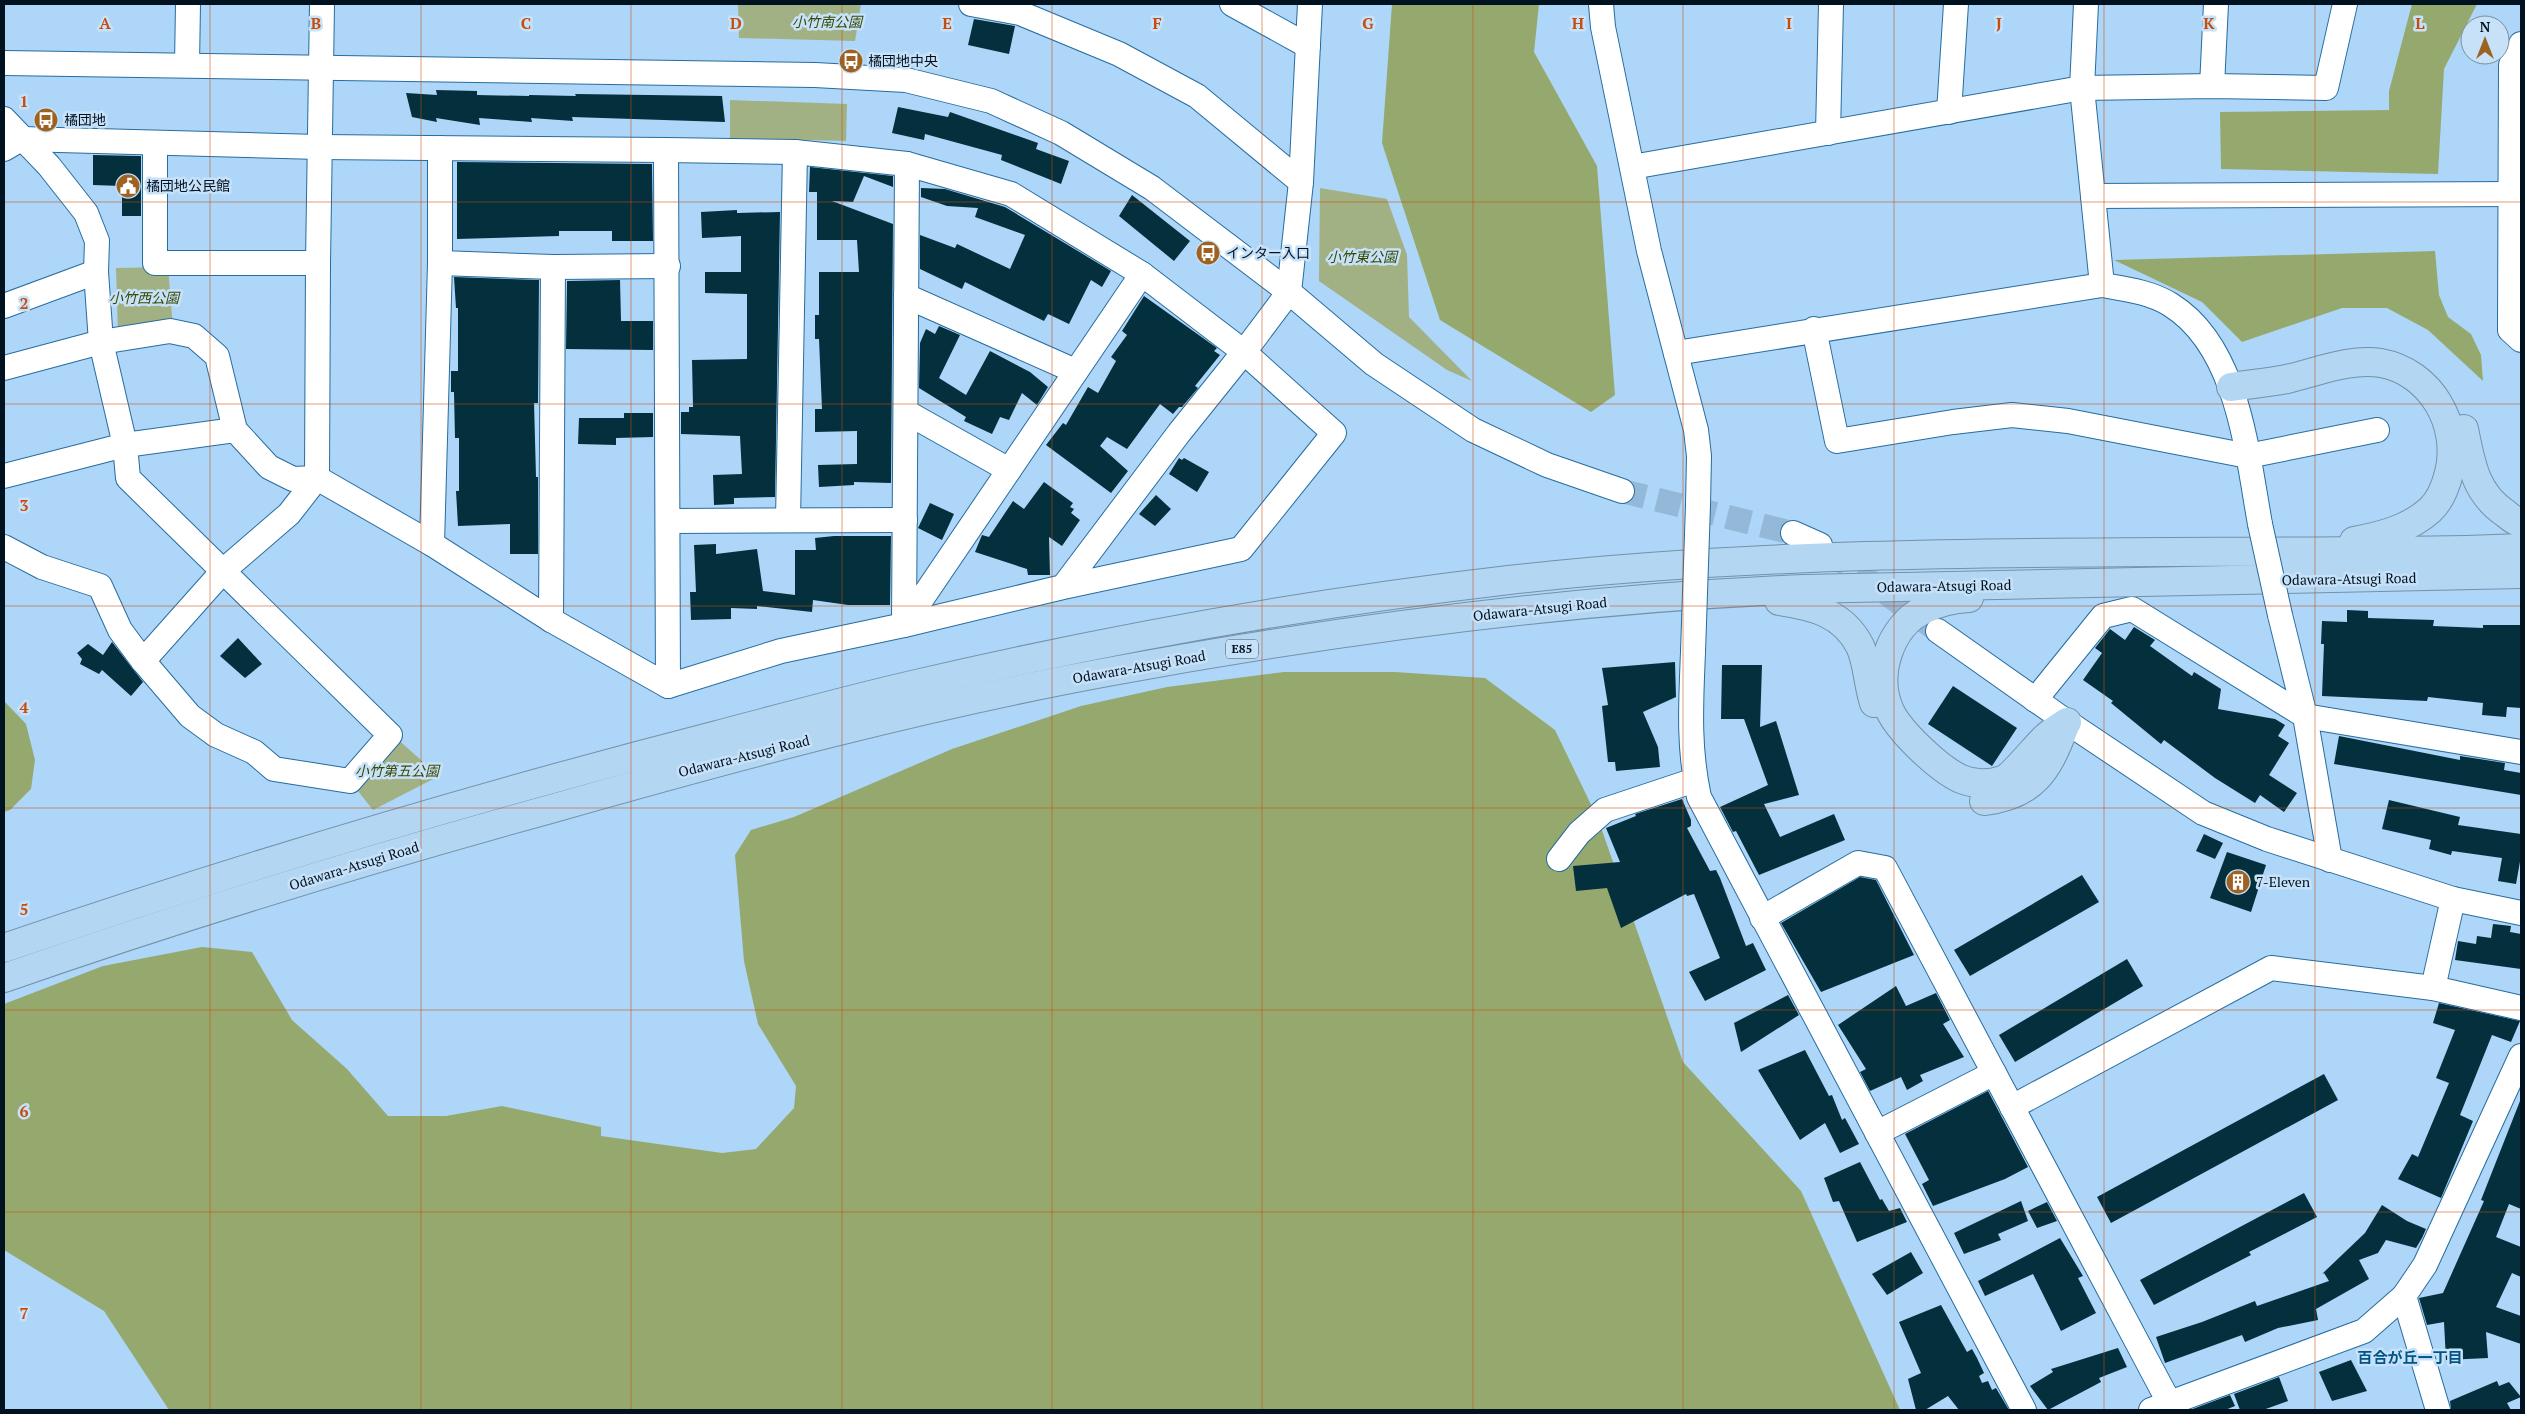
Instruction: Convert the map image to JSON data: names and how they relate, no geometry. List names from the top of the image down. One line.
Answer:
{"streets":{"highway":["Odawara-Atsugi Road","E85"]},"districts":["百合が丘一丁目"],"parks":["小竹南公園","小竹東公園","小竹西公園","小竹第五公園"],"places":{"bus stop":["橘団地中央","橘団地","インター入口"],"public building":["橘団地公民館"],"building":["7-Eleven"]},"north":"top","grid":{"columns":["A","B","C","D","E","F","G","H","I","J","K","L"],"rows":["1","2","3","4","5","6","7"]}}
